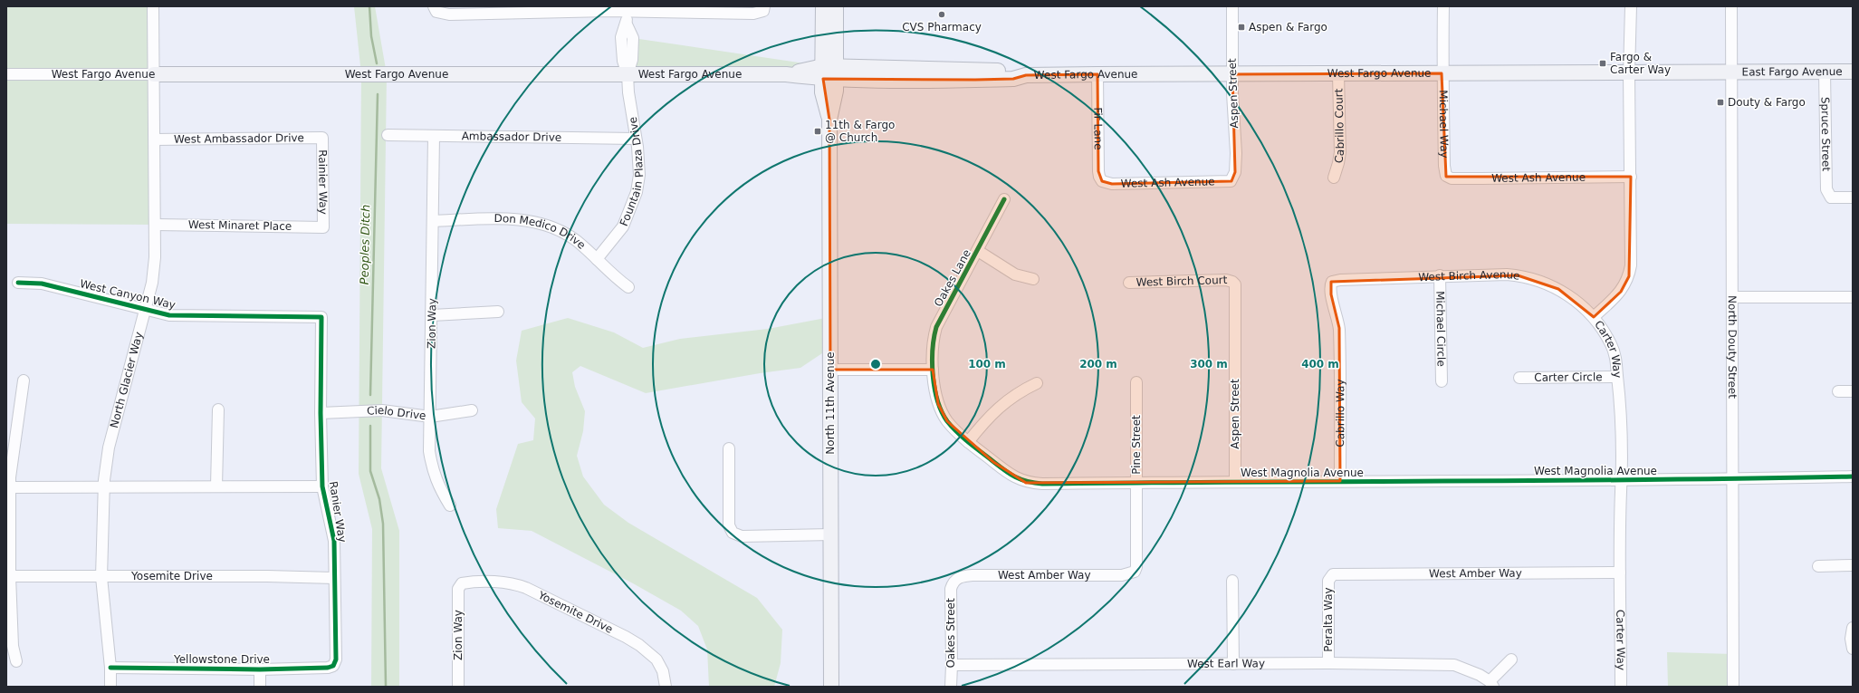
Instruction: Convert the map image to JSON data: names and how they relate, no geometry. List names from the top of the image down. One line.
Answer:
{"streets":{"main road":["East Fargo Avenue","West Fargo Avenue","North 11th Avenue"],"street":["Aspen Street","Michael Way","Cabrillo Court","Fir Lane","Spruce Street","Ambassador Drive","West Ambassador Drive","Fountain Plaza Drive","West Ash Avenue","Rainier Way","West Minaret Place","Don Medico Drive","West Birch Avenue","Oakes Lane","West Birch Court","West Canyon Way","Zion Way","Michael Circle","North Douty Street","Carter Way","Carter Circle","North Glacier Way","Cielo Drive","Cabrillo Way","Pine Street","West Magnolia Avenue","Ranier Way","West Amber Way","Yosemite Drive","Peralta Way","Oakes Street","Yellowstone Drive","West Earl Way"]},"crossings":[["East Fargo Avenue","West Fargo Avenue"],["East Fargo Avenue","Spruce Street"],["East Fargo Avenue","North Douty Street"],["West Fargo Avenue","Aspen Street"],["West Fargo Avenue","Michael Way"],["West Fargo Avenue","Cabrillo Court"],["West Fargo Avenue","Fir Lane"],["West Fargo Avenue","Fountain Plaza Drive"],["West Fargo Avenue","North Douty Street"],["West Fargo Avenue","Carter Way"],["West Fargo Avenue","North Glacier Way"],["West Fargo Avenue","North 11th Avenue"],["Aspen Street","West Ash Avenue"],["Aspen Street","West Birch Court"],["Aspen Street","West Magnolia Avenue"],["Michael Way","West Ash Avenue"],["Fir Lane","West Ash Avenue"],["Ambassador Drive","Fountain Plaza Drive"],["Ambassador Drive","Zion Way"],["West Ambassador Drive","Rainier Way"],["West Ambassador Drive","North Glacier Way"],["Fountain Plaza Drive","Don Medico Drive"],["West Ash Avenue","Carter Way"],["Rainier Way","West Minaret Place"],["West Minaret Place","North Glacier Way"],["Don Medico Drive","Zion Way"],["West Birch Avenue","Michael Circle"],["West Birch Avenue","Carter Way"],["West Birch Avenue","Cabrillo Way"],["Oakes Lane","West Magnolia Avenue"],["West Canyon Way","North Glacier Way"],["West Canyon Way","Ranier Way"],["Zion Way","Cielo Drive"],["Zion Way","Yosemite Drive"],["North Douty Street","West Magnolia Avenue"],["Carter Way","Carter Circle"],["Carter Way","West Magnolia Avenue"],["Carter Way","West Amber Way"],["North Glacier Way","Yosemite Drive"],["North Glacier Way","Yellowstone Drive"],["Cielo Drive","Ranier Way"],["Cabrillo Way","West Magnolia Avenue"],["Pine Street","West Magnolia Avenue"],["Pine Street","West Amber Way"],["Ranier Way","Yosemite Drive"],["Ranier Way","Yellowstone Drive"],["West Amber Way","Peralta Way"],["West Amber Way","Oakes Street"],["Peralta Way","West Earl Way"],["Oakes Street","West Earl Way"]],"water":["Peoples Ditch"],"places":{"other":["CVS Pharmacy"],"transit":["Aspen & Fargo","Fargo & Carter Way","Douty & Fargo","11th & Fargo @ Church"]},"rings":["100 m","200 m","300 m","400 m"]}
